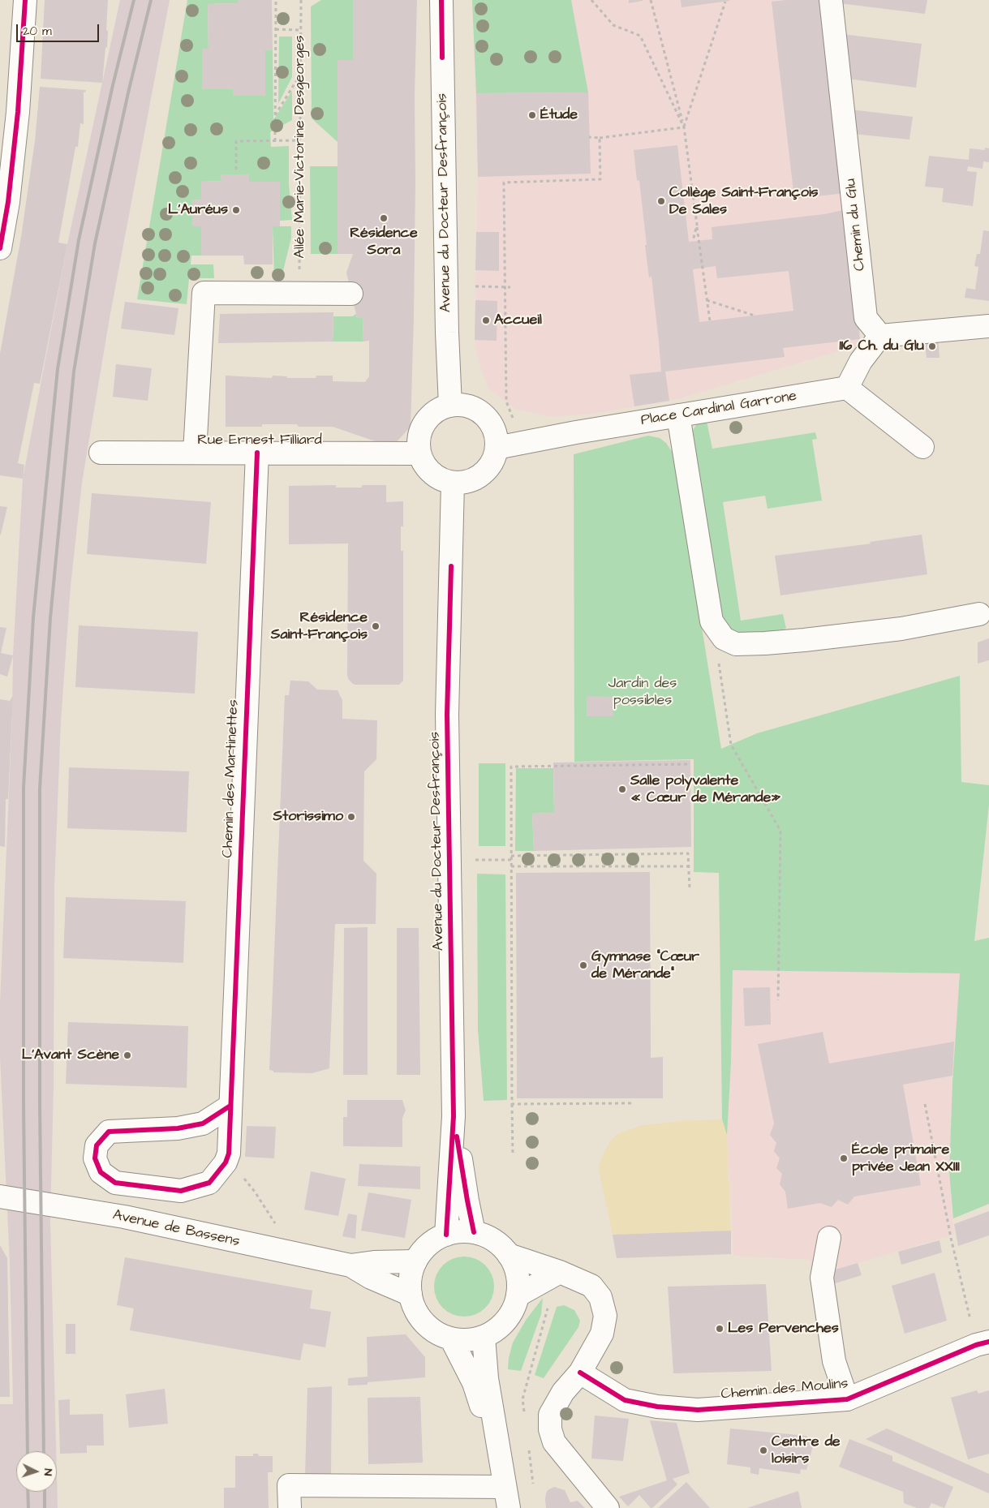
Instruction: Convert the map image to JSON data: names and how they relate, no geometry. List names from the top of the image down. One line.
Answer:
{"streets":{"street":["Avenue du Docteur Desfrançois","Chemin du Glu","Place Cardinal Garrone","Rue Ernest Filliard","Chemin des Martinettes","Avenue de Bassens","Chemin des Moulins"],"path":["Allée Marie-Victorine Desgeorges"]},"crossings":[["Avenue du Docteur Desfrançois","Place Cardinal Garrone"],["Avenue du Docteur Desfrançois","Rue Ernest Filliard"],["Place Cardinal Garrone","Rue Ernest Filliard"],["Rue Ernest Filliard","Chemin des Martinettes"]],"parks":["Jardin des possibles"],"places":["Étude","Collège Saint-François De Sales","L'Auréus","Résidence Sora","Accueil","116 Ch. du Glu","Résidence Saint-François","Salle polyvalente « Cœur de Mérande»","Storissimo","Gymnase \"Cœur de Mérande\"","L'Avant Scène","École primaire privée Jean XXIII","Les Pervenches","Centre de loisirs"],"scale_bar":"20 m","north":"right"}
